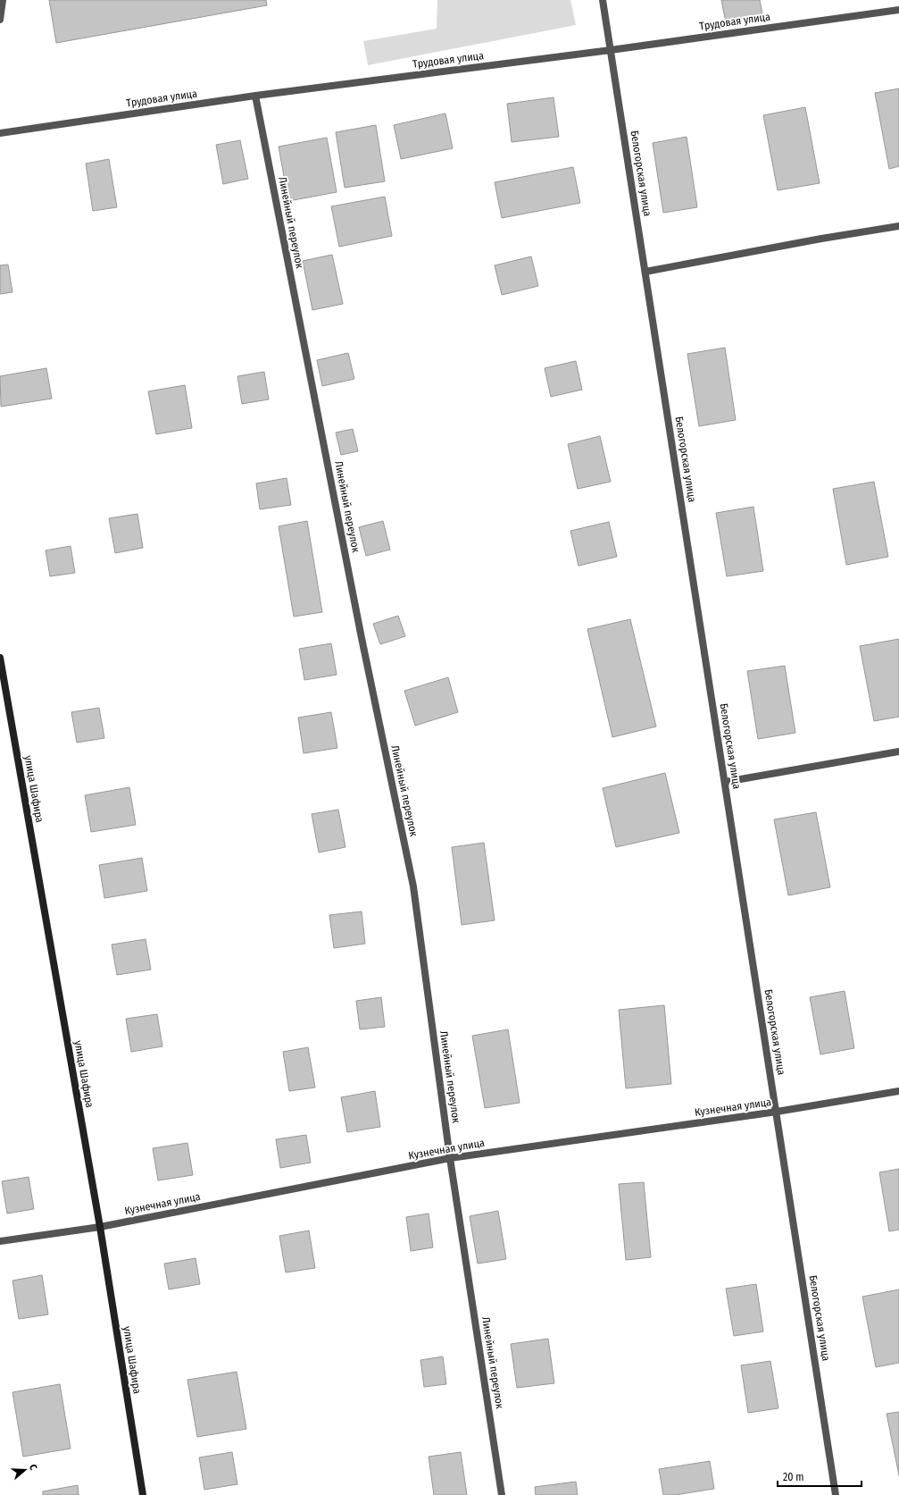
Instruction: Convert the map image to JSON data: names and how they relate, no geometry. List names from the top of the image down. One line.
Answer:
{"streets":{"street":["Трудовая улица","Белогорская улица","Линейный переулок","улица Шафира","Кузнечная улица"]},"crossings":[["Трудовая улица","Белогорская улица"],["Трудовая улица","Линейный переулок"],["Белогорская улица","Кузнечная улица"],["Линейный переулок","Кузнечная улица"],["улица Шафира","Кузнечная улица"]],"scale_bar":"20 m","north":"right"}
